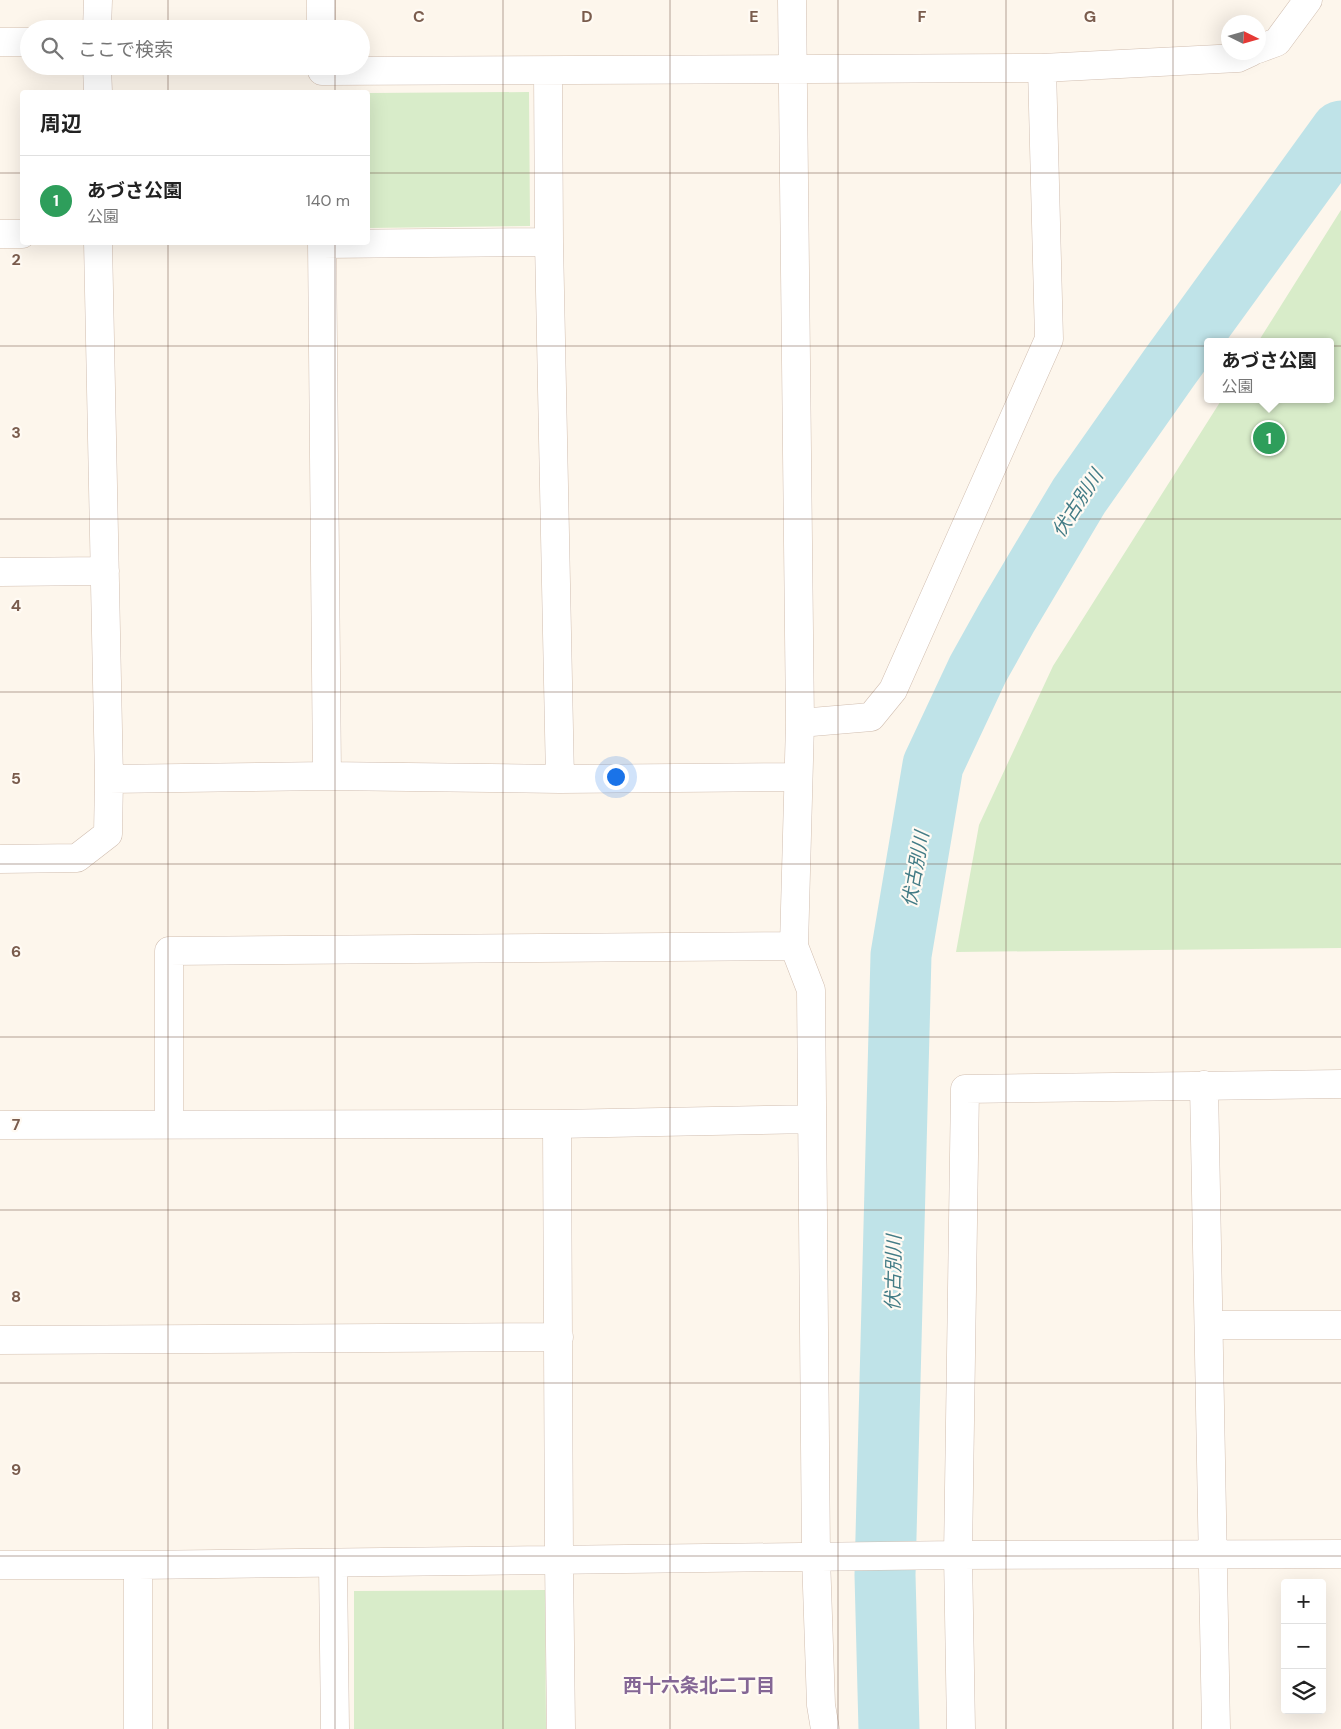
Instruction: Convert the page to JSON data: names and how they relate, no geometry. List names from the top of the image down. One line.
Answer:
{"districts":["西十六条北二丁目"],"water":["伏古別川"],"north":"right","page":{"search":"ここで検索","heading":"周辺","list":[{"mark":"1","name":"あづさ公園","note":"公園","value":"140 m"}],"popup":["あづさ公園","公園"],"pins":"1","map_buttons":["+","−"]},"grid":{"columns":["C","D","E","F","G"],"rows":["2","3","4","5","6","7","8","9"]}}
